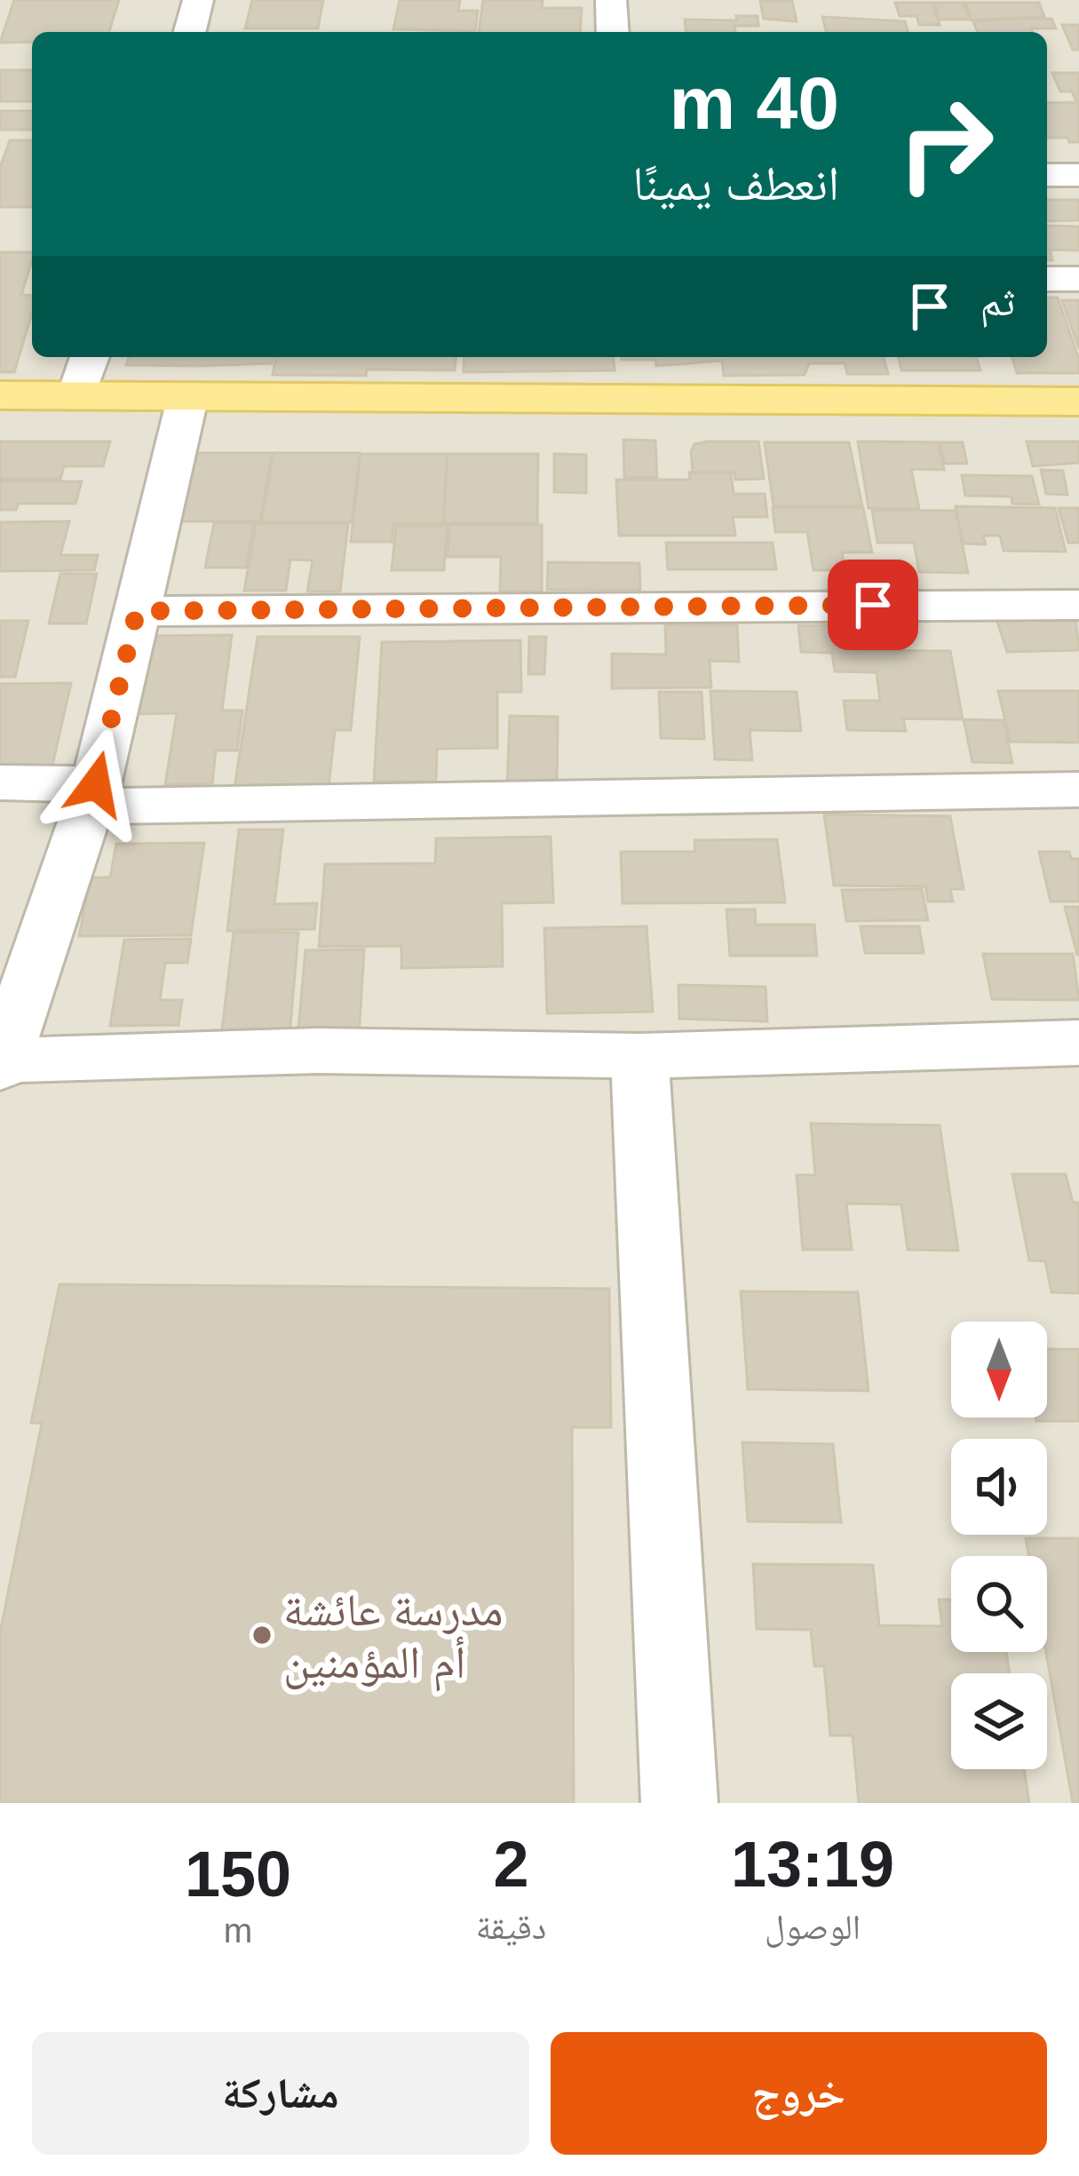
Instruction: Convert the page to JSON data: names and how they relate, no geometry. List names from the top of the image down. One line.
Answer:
{"places":["مدرسة عائشة أم المؤمنين"],"north":"bottom","page":{"turn":["40 m","انعطف يمينًا"],"then":"ثم","eta":["13:19","الوصول","2","دقيقة","150","m"],"buttons":["خروج","مشاركة"]}}
